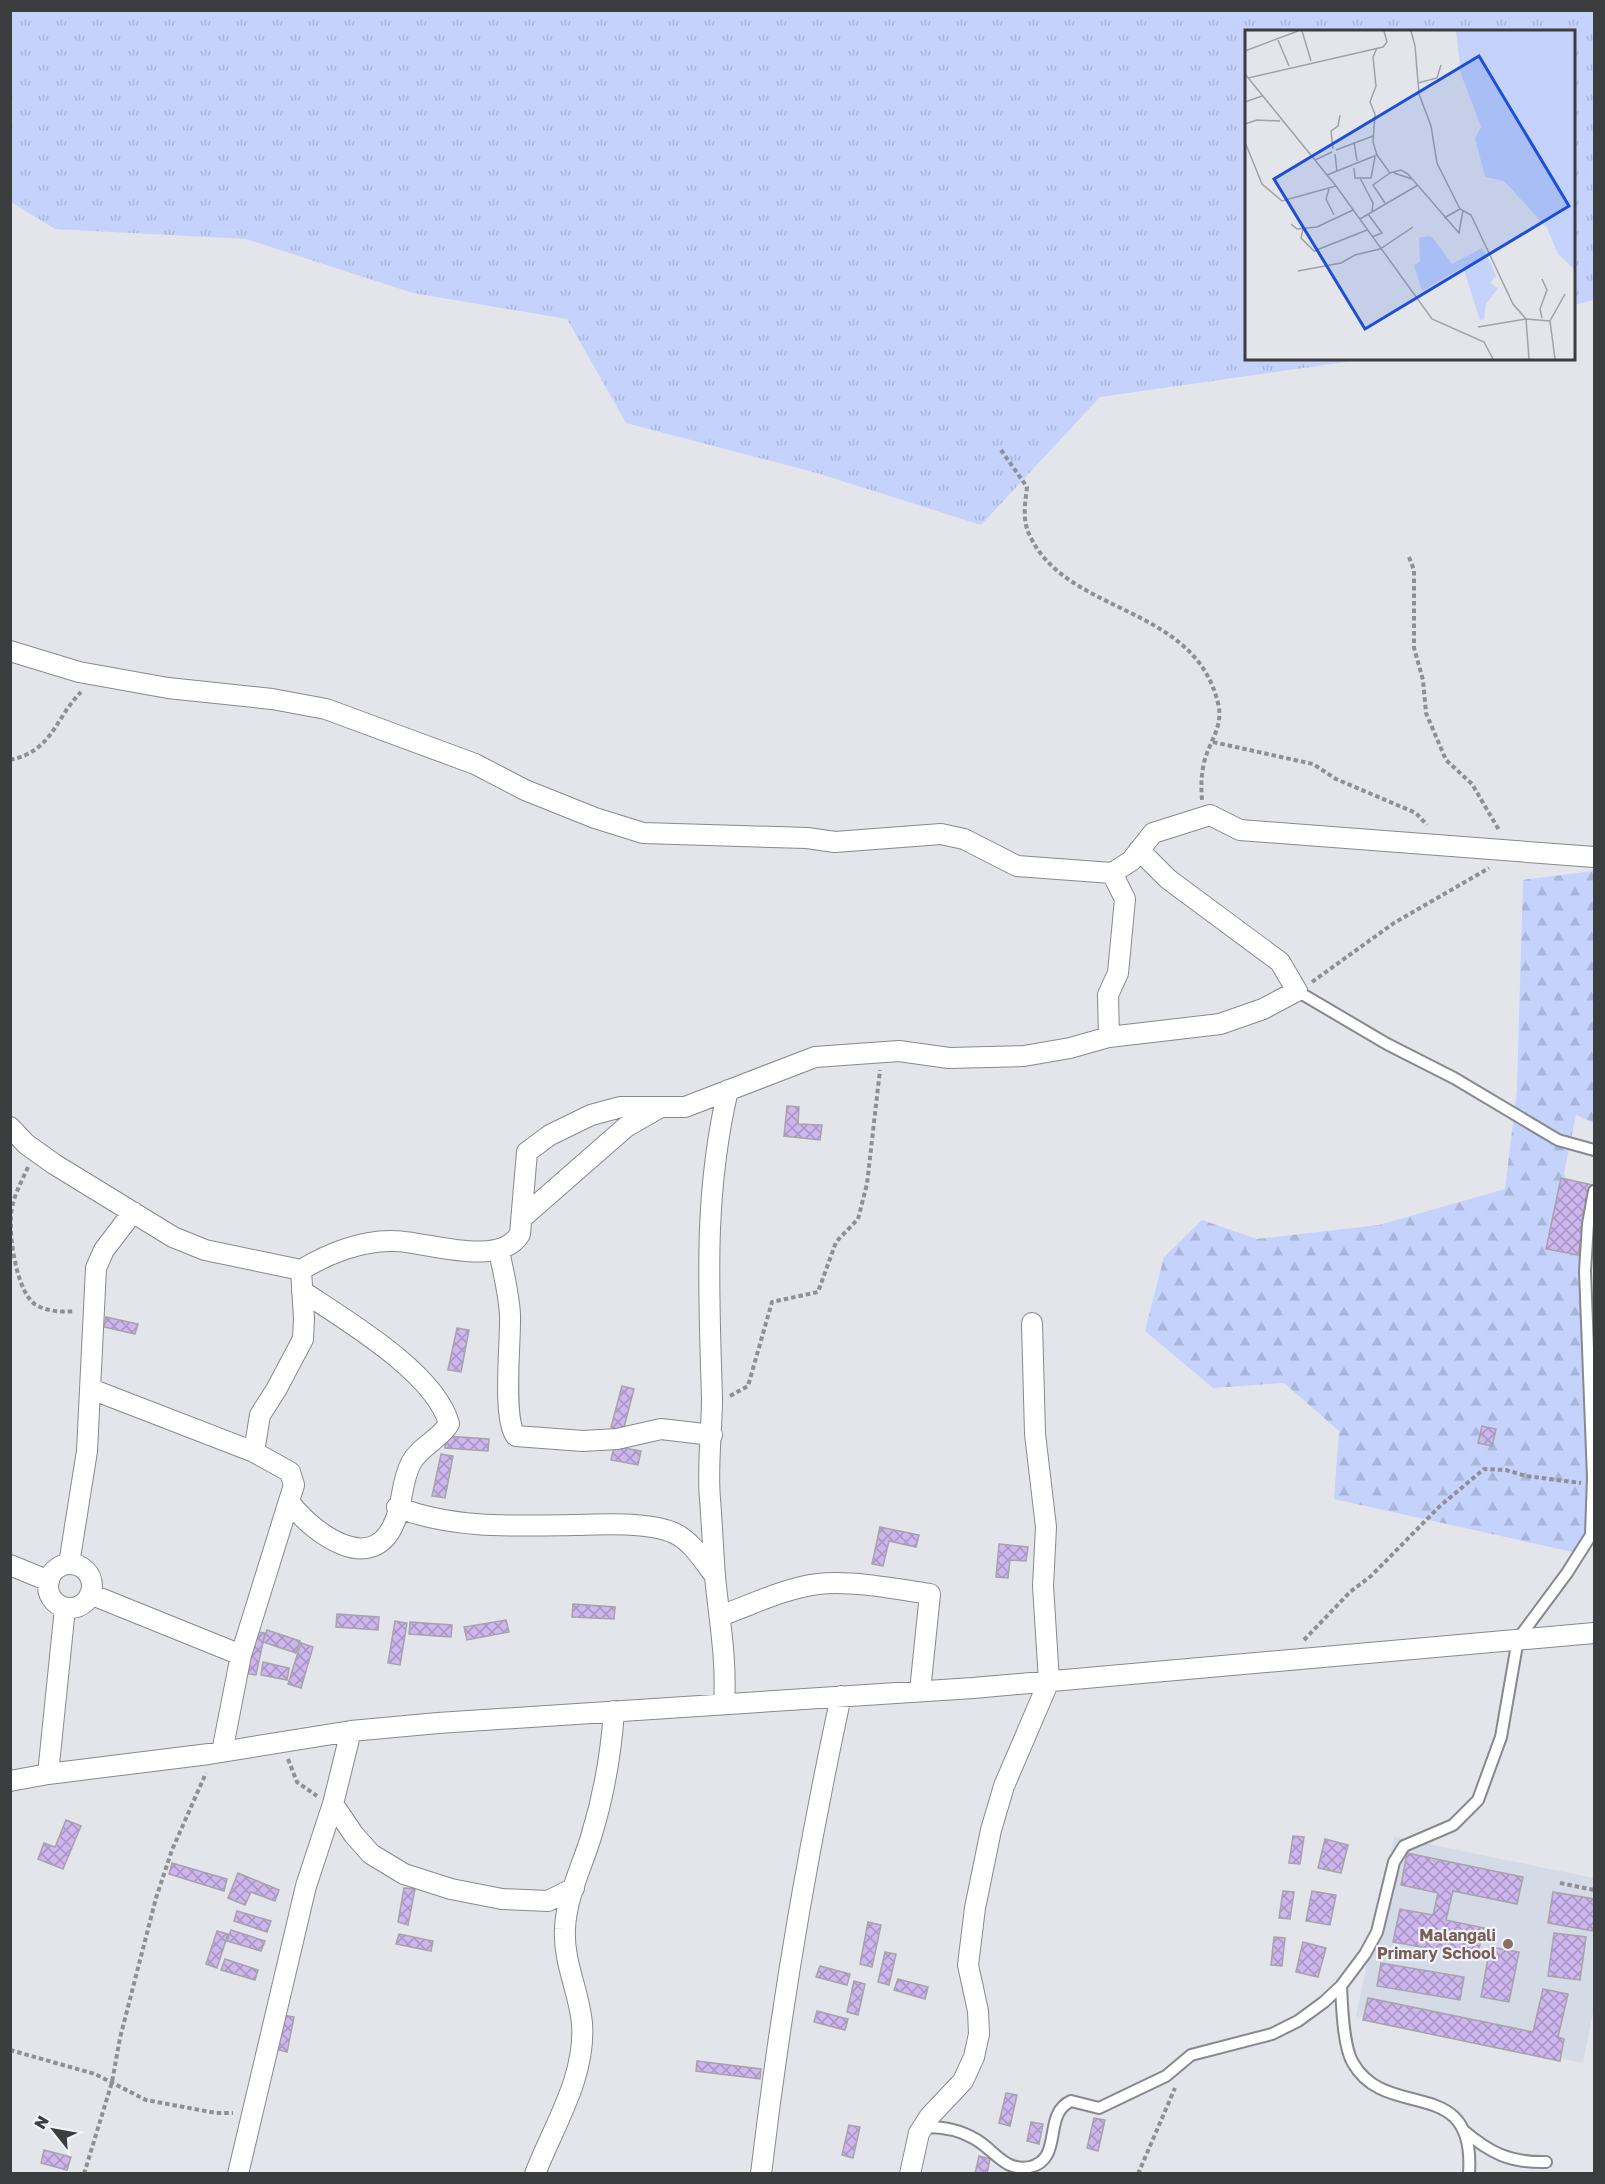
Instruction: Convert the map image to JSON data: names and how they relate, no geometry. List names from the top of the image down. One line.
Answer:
{"places":["Malangali Primary School"],"north":"top left"}
